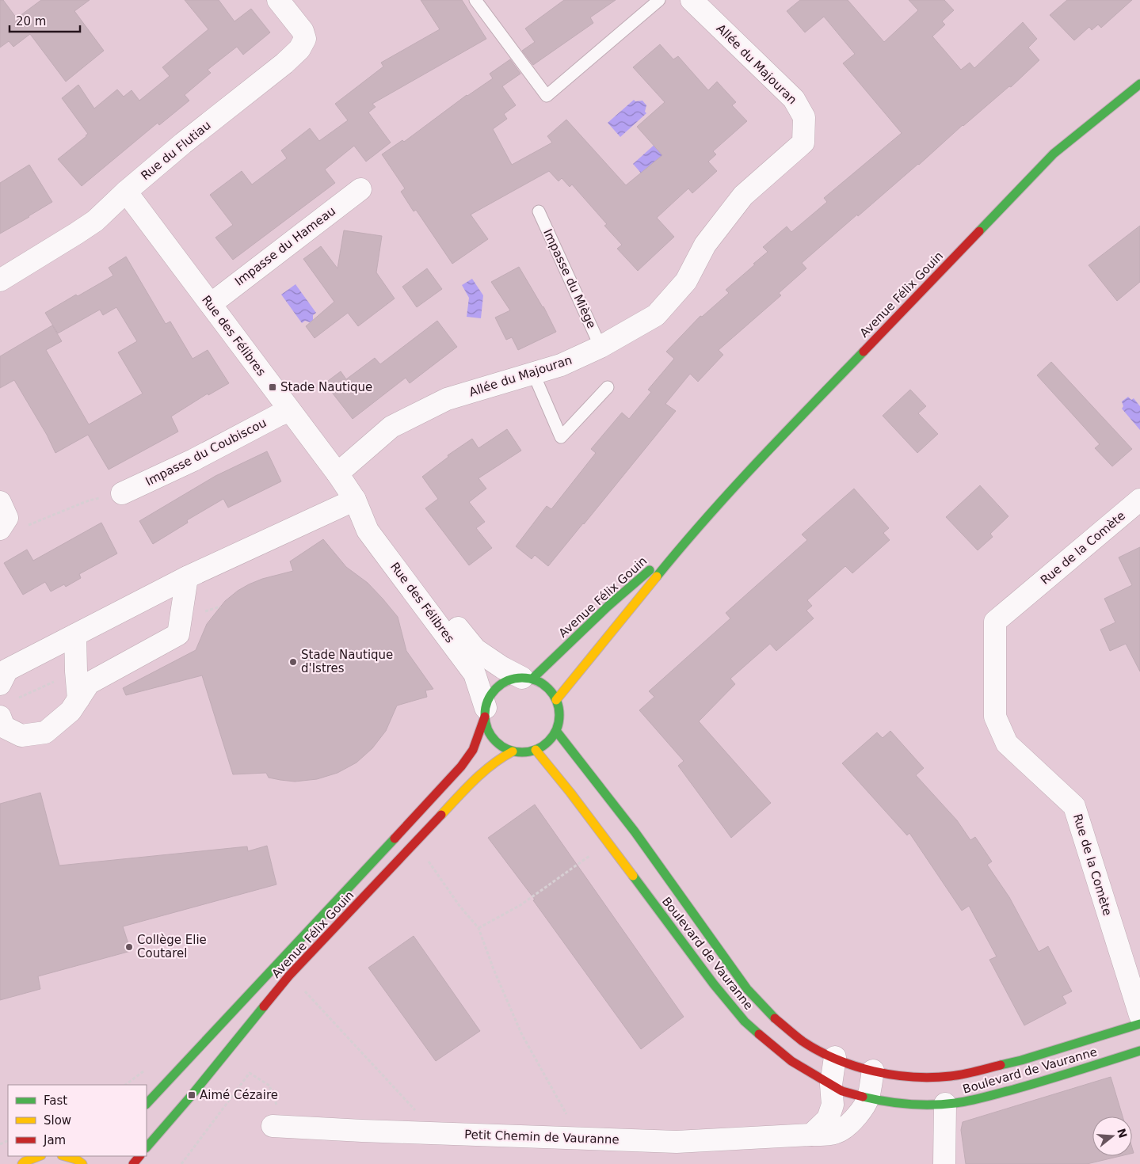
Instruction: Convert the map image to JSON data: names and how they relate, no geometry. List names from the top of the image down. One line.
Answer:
{"streets":{"main road":["Avenue Félix Gouin","Boulevard de Vauranne"],"street":["Allée du Majouran","Rue du Flutiau","Impasse du Hameau","Rue des Félibres","Impasse du Coubiscou","Rue de la Comète","Petit Chemin de Vauranne"],"lane":["Impasse du Miège"]},"crossings":[["Allée du Majouran","Impasse du Miège"],["Allée du Majouran","Rue des Félibres"],["Rue du Flutiau","Rue des Félibres"],["Impasse du Hameau","Rue des Félibres"],["Avenue Félix Gouin","Rue des Félibres"],["Avenue Félix Gouin","Boulevard de Vauranne"],["Rue des Félibres","Impasse du Coubiscou"],["Rue des Félibres","Boulevard de Vauranne"],["Boulevard de Vauranne","Petit Chemin de Vauranne"]],"places":{"transit":["Stade Nautique","Aimé Cézaire"],"other":["Stade Nautique d'Istres","Collège Elie Coutarel"]},"legend":["Fast","Slow","Jam"],"scale_bar":"20 m","north":"right"}
